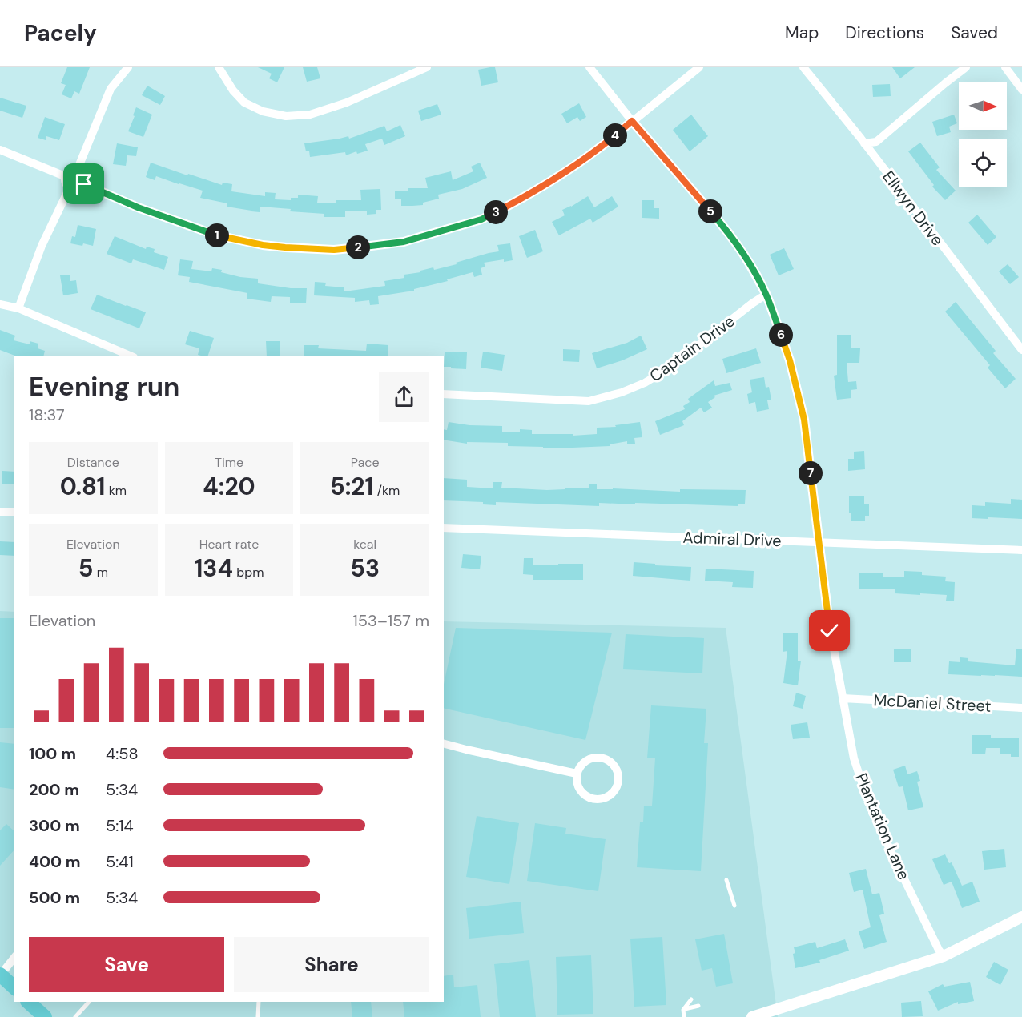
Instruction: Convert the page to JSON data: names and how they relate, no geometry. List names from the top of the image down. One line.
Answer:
{"streets":{"street":["Ellwyn Drive","Captain Drive","Admiral Drive","McDaniel Street","Plantation Lane"]},"crossings":[["Captain Drive","Plantation Lane"],["Admiral Drive","Plantation Lane"],["McDaniel Street","Plantation Lane"]],"north":"right","page":{"header":"Pacely","nav":["Map","Directions","Saved"],"pins":["4","5","3","1","2","6","7"],"heading":["Evening run","18:37"],"stats":[["Distance","0.81 km"],["Time","4:20"],["Pace","5:21 /km"],["Elevation","5 m"],["Heart rate","134 bpm"],["kcal","53"]],"chart":["Elevation","153–157 m"],"list":[{"name":"100 m","note":"4:58"},{"name":"200 m","note":"5:34"},{"name":"300 m","note":"5:14"},{"name":"400 m","note":"5:41"},{"name":"500 m","note":"5:34"}],"buttons":["Save","Share"]}}
